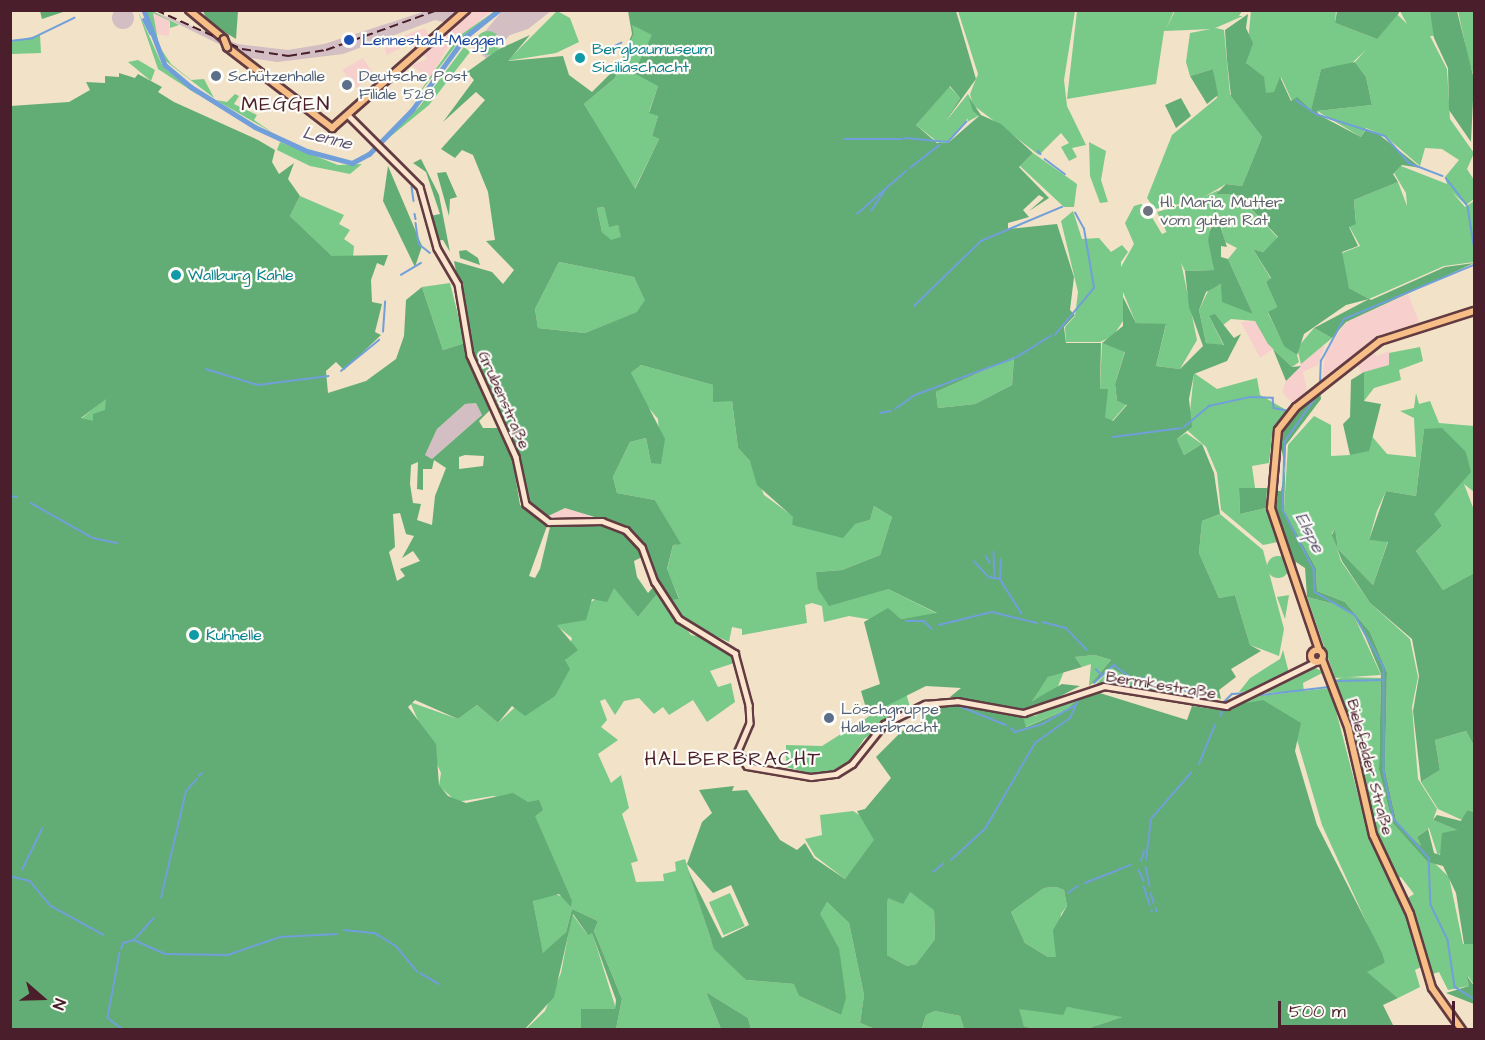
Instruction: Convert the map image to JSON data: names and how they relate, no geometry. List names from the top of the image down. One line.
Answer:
{"streets":{"main road":["Grubenstraße","Bermkestraße","Bielefelder Straße"]},"crossings":[["Grubenstraße","Bermkestraße"],["Bermkestraße","Bielefelder Straße"]],"districts":["MEGGEN","HALBERBRACHT"],"water":["Lenne","Elspe"],"places":["Lennestadt-Meggen","Bergbaumuseum Siciliaschacht","Schützenhalle","Deutsche Post Filiale 528","Hl. Maria, Mutter vom guten Rat","Wallburg Kahle","Kuhhelle","Löschgruppe Halberbracht"],"scale_bar":"500 m","north":"right"}
